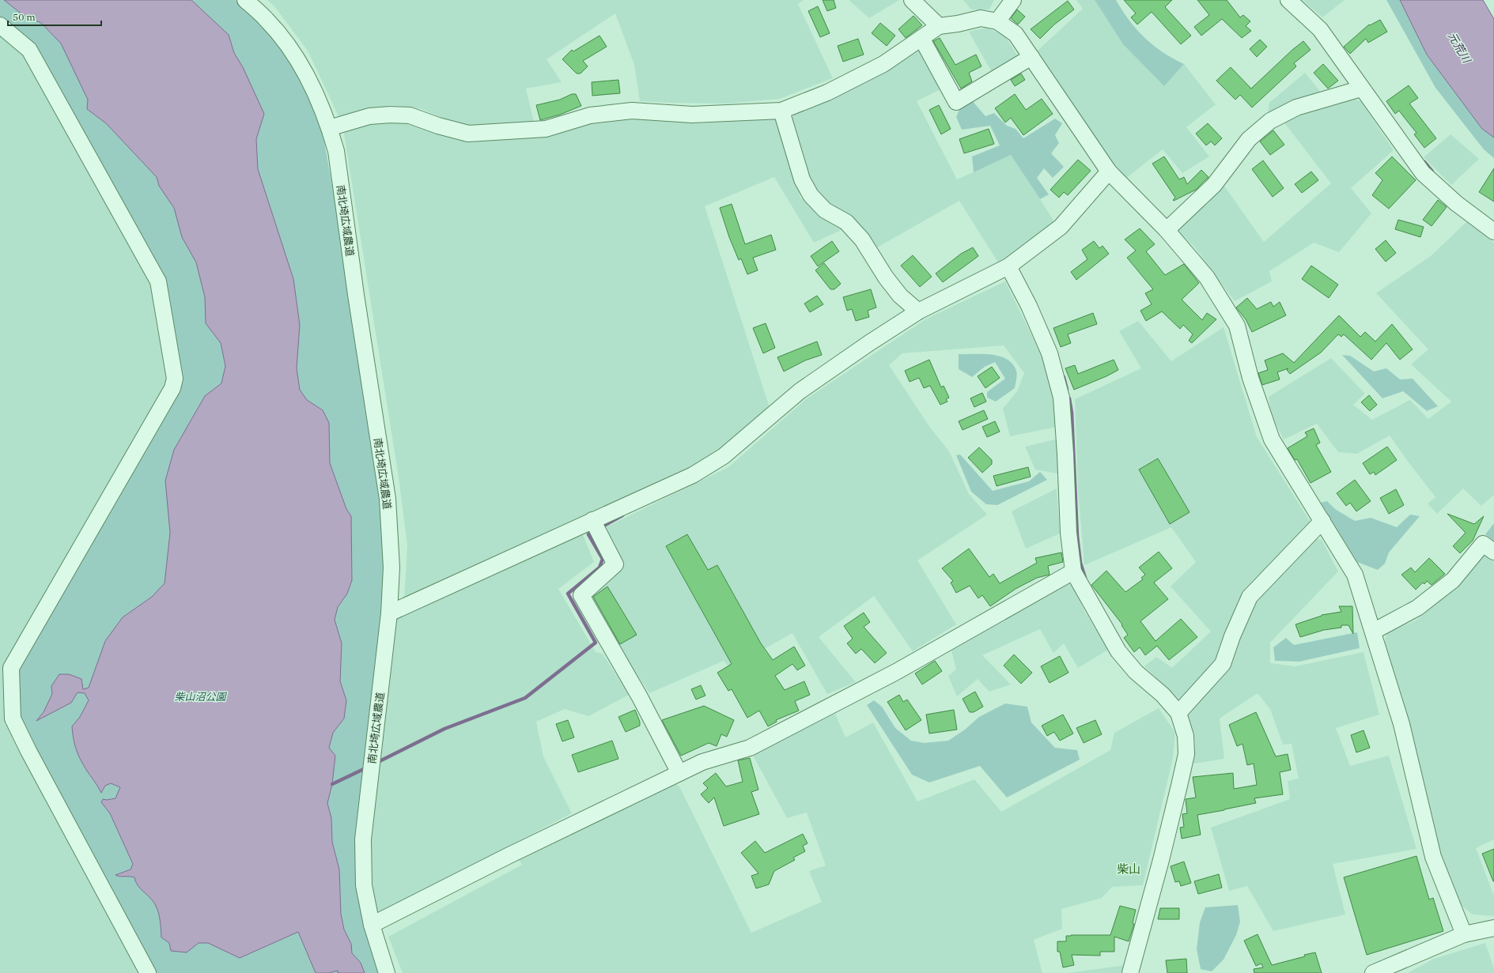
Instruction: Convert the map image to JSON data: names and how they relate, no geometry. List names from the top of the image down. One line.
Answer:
{"streets":{"street":["南北埼広域農道"]},"districts":["柴山"],"water":["元荒川"],"parks":["柴山沼公園"],"scale_bar":"50 m"}
